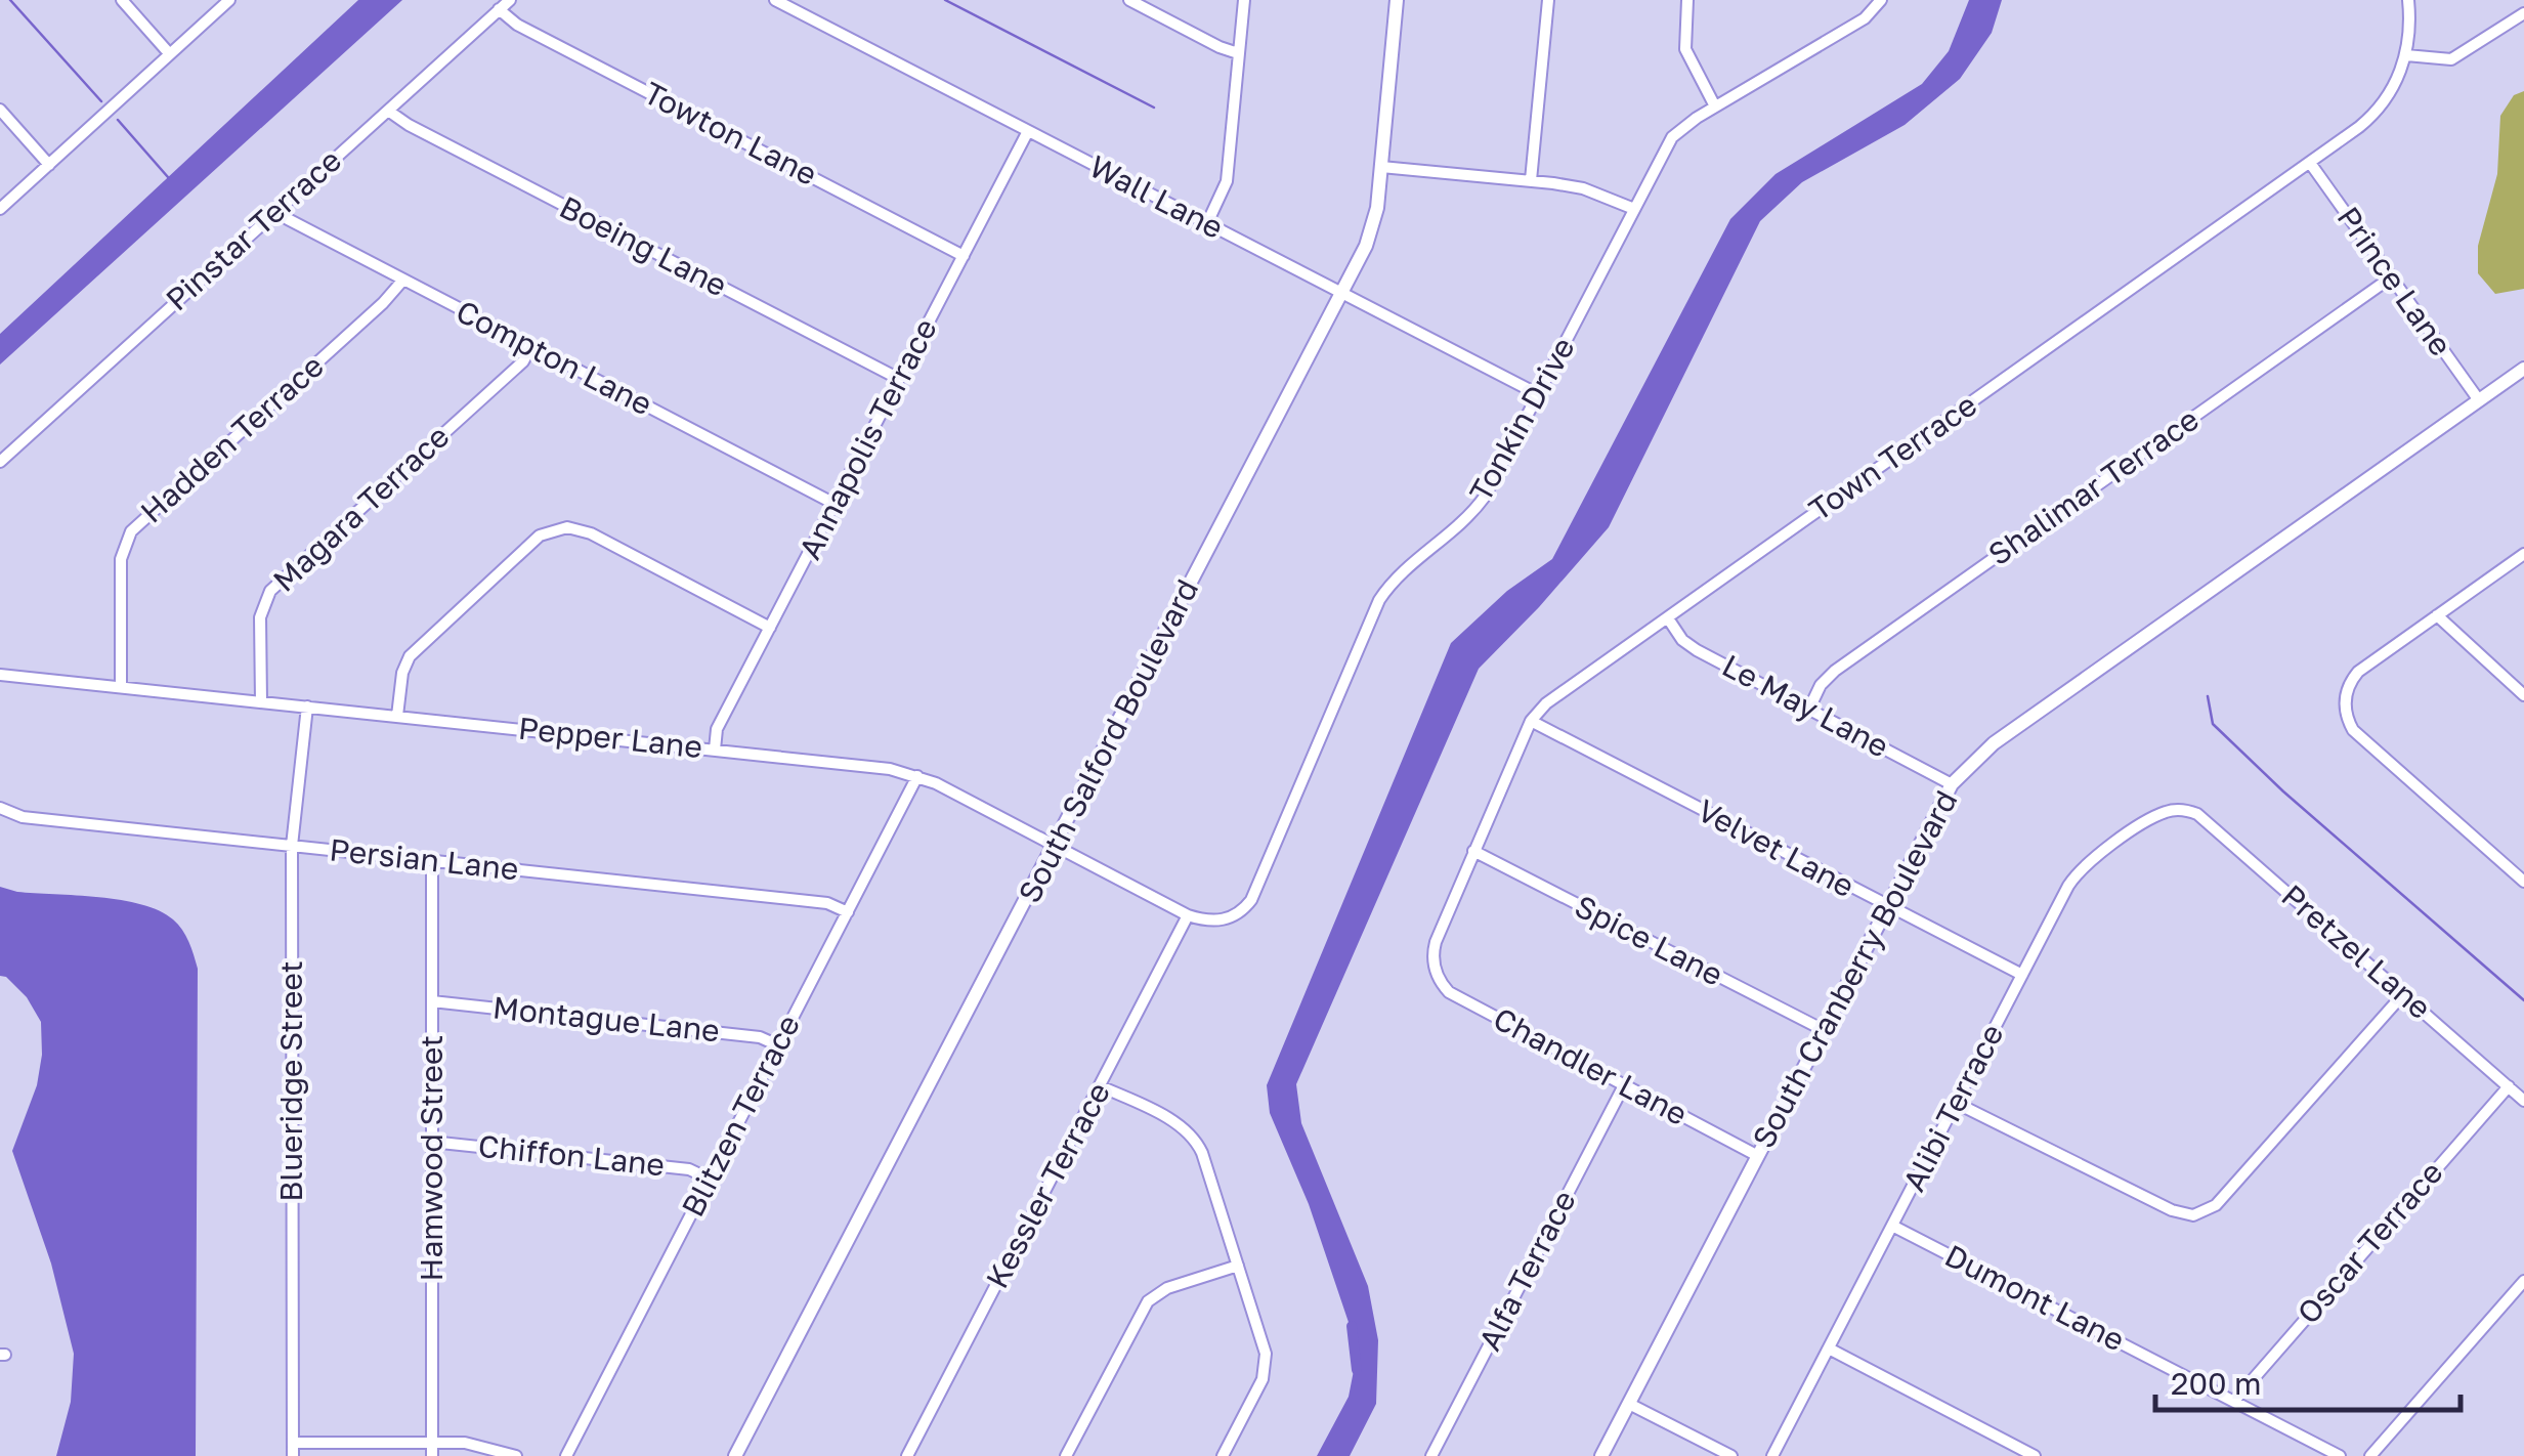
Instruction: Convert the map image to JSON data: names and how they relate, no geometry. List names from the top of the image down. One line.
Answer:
{"streets":{"street":["Towton Lane","Wall Lane","Pinstar Terrace","Boeing Lane","Prince Lane","Compton Lane","Tonkin Drive","Hadden Terrace","Annapolis Terrace","Town Terrace","Shalimar Terrace","Magara Terrace","Le May Lane","Pepper Lane","South Salford Boulevard","Velvet Lane","Persian Lane","Spice Lane","Pretzel Lane","South Cranberry Boulevard","Montague Lane","Chandler Lane","Blueridge Street","Alibi Terrace","Blitzen Terrace","Chiffon Lane","Hamwood Street","Kessler Terrace","Oscar Terrace","Alfa Terrace","Dumont Lane"]},"crossings":[["Towton Lane","Pinstar Terrace"],["Towton Lane","Annapolis Terrace"],["Wall Lane","Tonkin Drive"],["Wall Lane","Annapolis Terrace"],["Wall Lane","South Salford Boulevard"],["Pinstar Terrace","Boeing Lane"],["Pinstar Terrace","Compton Lane"],["Boeing Lane","Annapolis Terrace"],["Prince Lane","Town Terrace"],["Prince Lane","Shalimar Terrace"],["Prince Lane","South Cranberry Boulevard"],["Compton Lane","Hadden Terrace"],["Compton Lane","Annapolis Terrace"],["Compton Lane","Magara Terrace"],["Tonkin Drive","Pepper Lane"],["Tonkin Drive","Kessler Terrace"],["Hadden Terrace","Pepper Lane"],["Annapolis Terrace","Pepper Lane"],["Town Terrace","Le May Lane"],["Town Terrace","Velvet Lane"],["Town Terrace","Spice Lane"],["Town Terrace","Chandler Lane"],["Shalimar Terrace","Le May Lane"],["Magara Terrace","Pepper Lane"],["Le May Lane","South Cranberry Boulevard"],["Pepper Lane","South Salford Boulevard"],["Pepper Lane","Blueridge Street"],["Pepper Lane","Blitzen Terrace"],["Pepper Lane","Kessler Terrace"],["Velvet Lane","South Cranberry Boulevard"],["Velvet Lane","Alibi Terrace"],["Persian Lane","Blueridge Street"],["Persian Lane","Blitzen Terrace"],["Persian Lane","Hamwood Street"],["Spice Lane","South Cranberry Boulevard"],["Pretzel Lane","Alibi Terrace"],["Pretzel Lane","Oscar Terrace"],["South Cranberry Boulevard","Chandler Lane"],["Montague Lane","Blitzen Terrace"],["Montague Lane","Hamwood Street"],["Chandler Lane","Alfa Terrace"],["Alibi Terrace","Dumont Lane"],["Blitzen Terrace","Chiffon Lane"],["Chiffon Lane","Hamwood Street"],["Oscar Terrace","Dumont Lane"]],"scale_bar":"200 m"}
